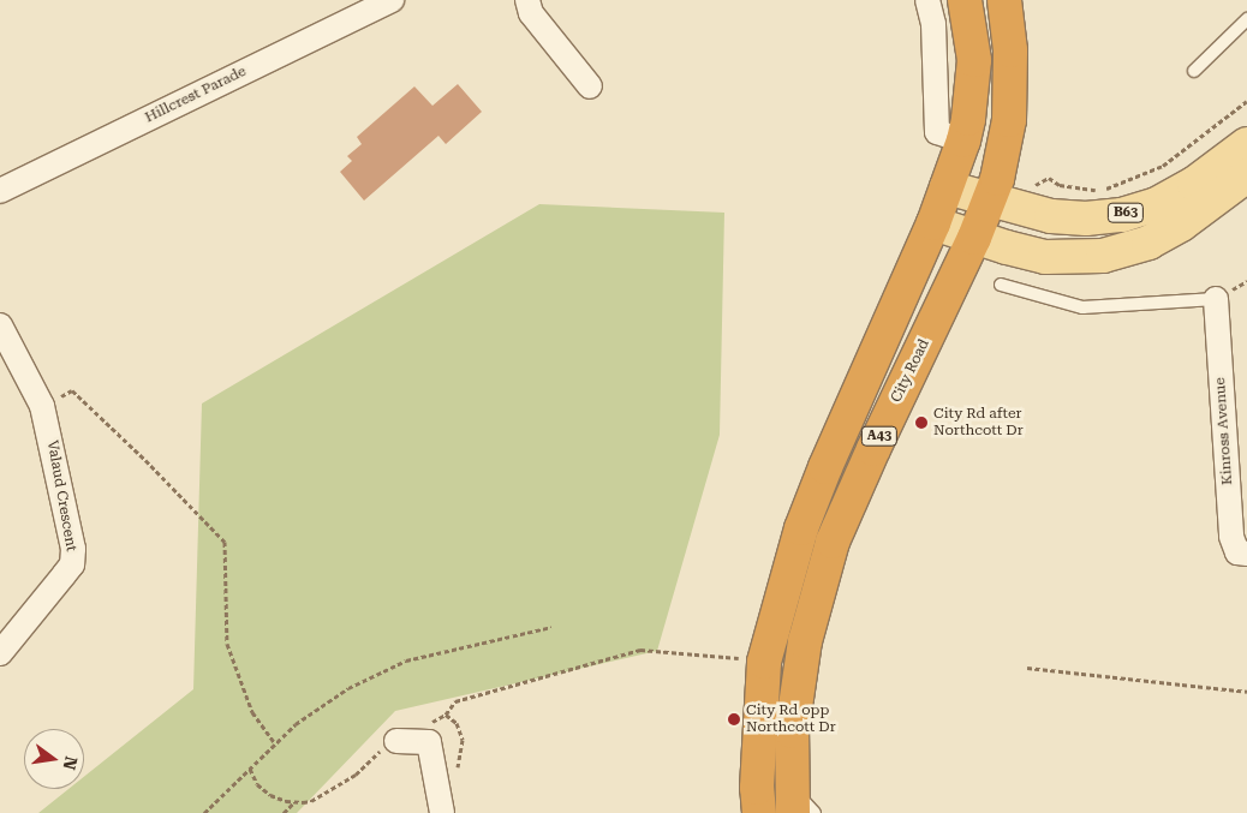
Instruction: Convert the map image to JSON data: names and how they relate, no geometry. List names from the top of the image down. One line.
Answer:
{"streets":{"highway":["City Road","A43"],"main road":["B63"],"street":["Hillcrest Parade","Kinross Avenue","Valaud Crescent"]},"crossings":[["B63","City Road"],["B63","A43"]],"places":["City Rd after Northcott Dr","City Rd opp Northcott Dr"],"north":"right"}
